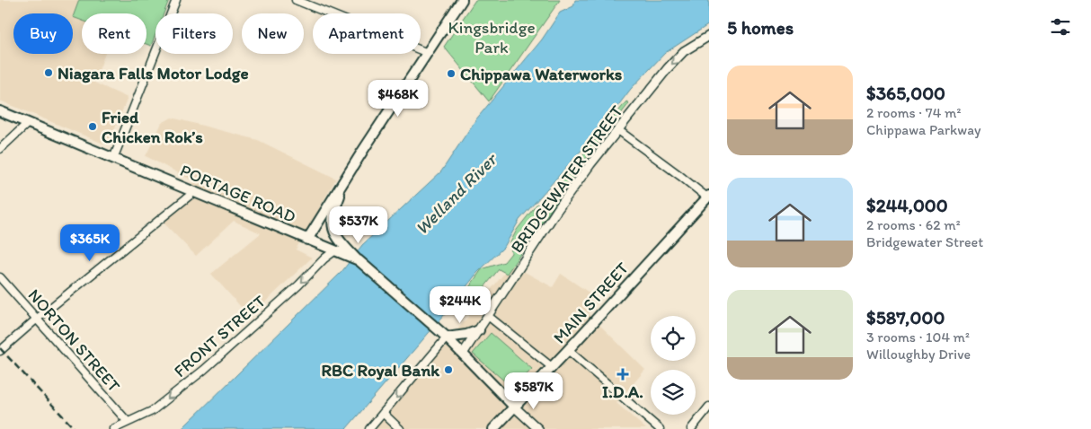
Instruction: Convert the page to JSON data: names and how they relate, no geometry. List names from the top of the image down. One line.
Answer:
{"streets":{"main road":["PORTAGE ROAD","MAIN STREET"],"street":["BRIDGEWATER STREET","FRONT STREET","NORTON STREET"]},"crossings":[["BRIDGEWATER STREET","PORTAGE ROAD"],["PORTAGE ROAD","MAIN STREET"],["PORTAGE ROAD","FRONT STREET"],["FRONT STREET","NORTON STREET"]],"one_way":["FRONT STREET"],"water":["Welland River"],"parks":["Kingsbridge Park"],"places":{"other":["Niagara Falls Motor Lodge","Chippawa Waterworks","Fried Chicken Rok’s","RBC Royal Bank"],"health":["I.D.A."]},"page":{"heading":"5 homes","chip":["Buy","Rent","Filters","New","Apartment"],"list":[{"name":"$365,000","note":"2 rooms · 74 m² · Chippawa Parkway"},{"name":"$244,000","note":"2 rooms · 62 m² · Bridgewater Street"},{"name":"$587,000","note":"3 rooms · 104 m² · Willoughby Drive"}],"price":["$468K","$537K","$365K","$244K","$587K"]}}
